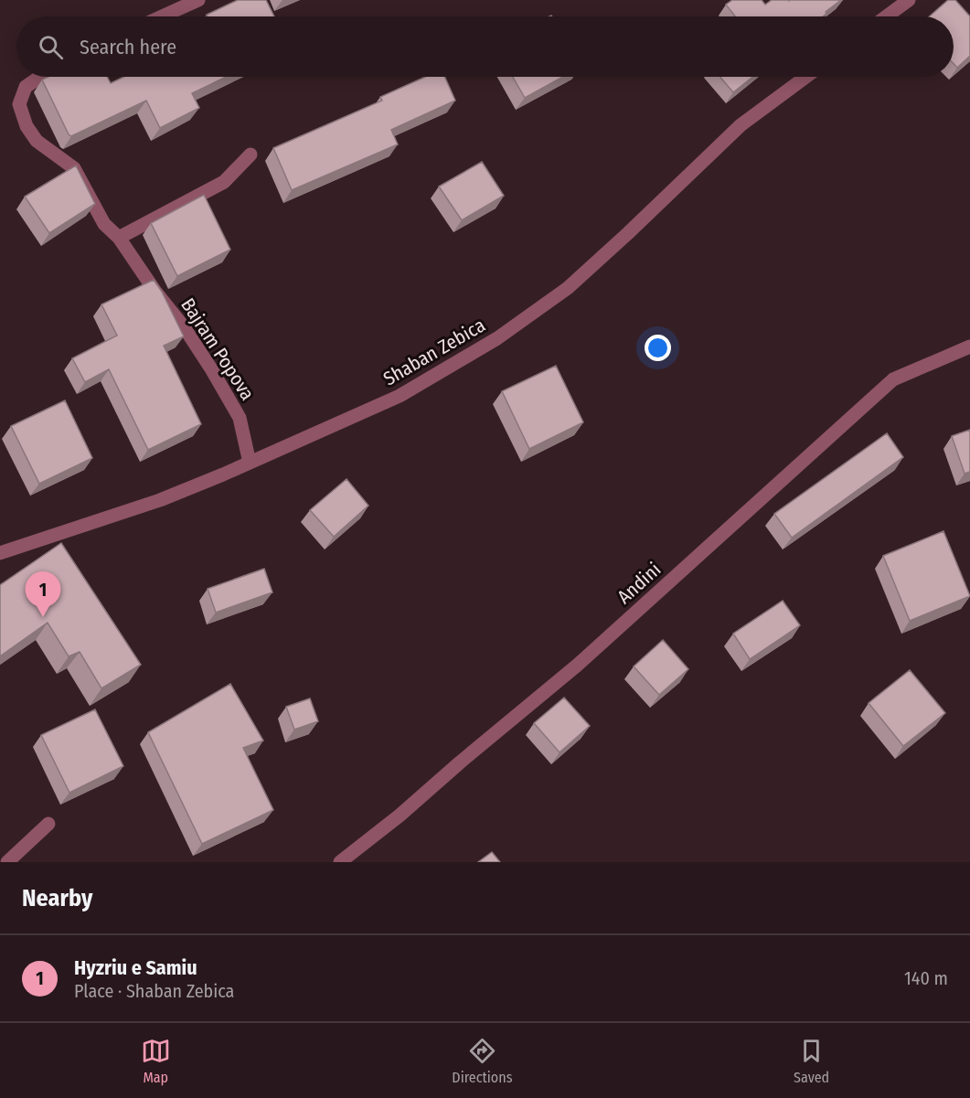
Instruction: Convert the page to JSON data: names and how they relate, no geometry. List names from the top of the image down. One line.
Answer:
{"streets":{"street":["Bajram Popova","Shaban Zebica","Andini"]},"crossings":[["Bajram Popova","Shaban Zebica"]],"page":{"search":"Search here","pins":"1","heading":"Nearby","list":[{"mark":"1","name":"Hyzriu e Samiu","note":"Place · Shaban Zebica","value":"140 m"}],"nav":["Map","Directions","Saved"]}}
